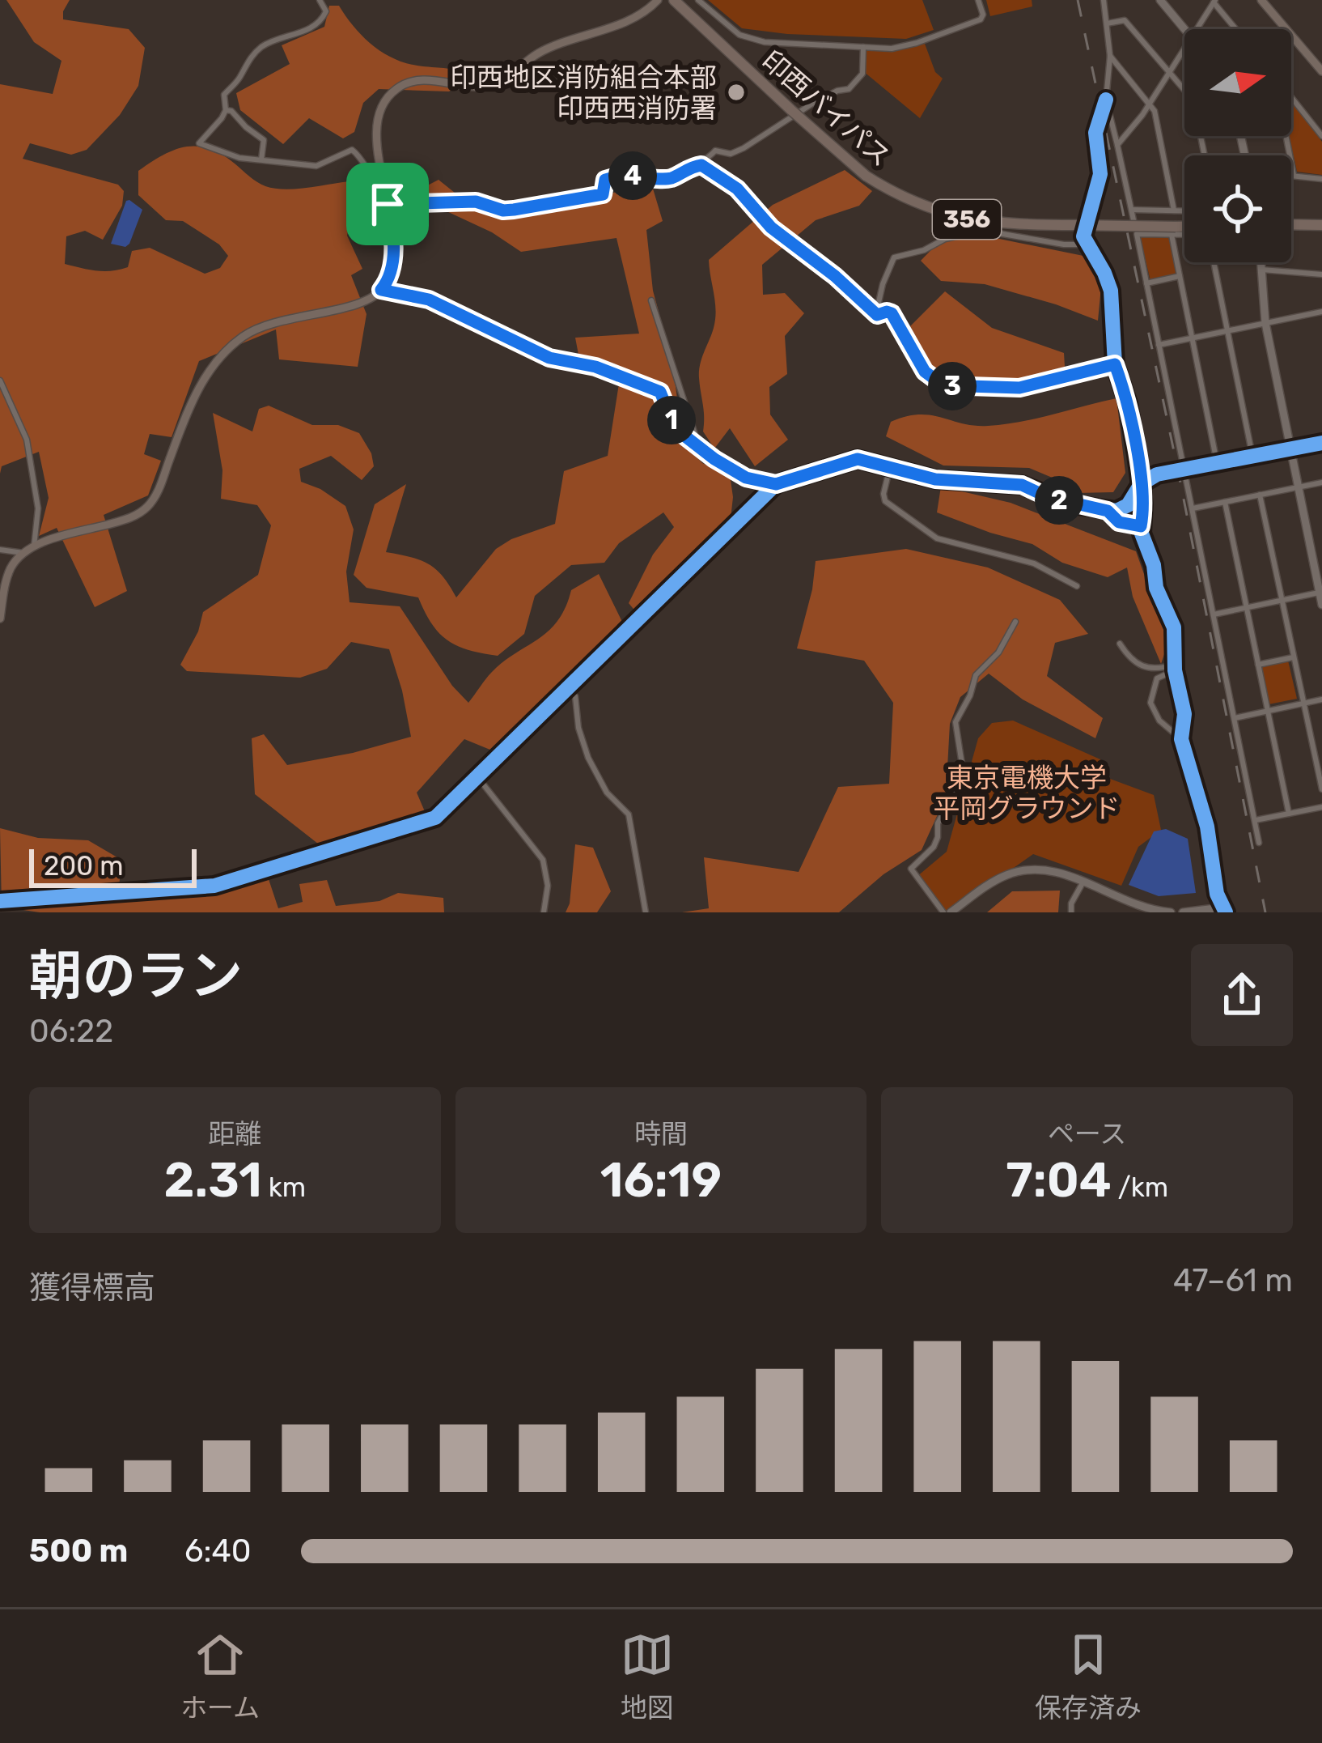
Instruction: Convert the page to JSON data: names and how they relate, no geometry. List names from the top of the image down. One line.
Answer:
{"streets":{"highway":["印西バイパス","356"]},"parks":["東京電機大学 平岡グラウンド"],"places":["印西地区消防組合本部 印西西消防署"],"scale_bar":"200 m","north":"right","page":{"pins":["4","3","1","2"],"scale":"200 m","heading":["朝のラン","06:22"],"stats":[["距離","2.31 km"],["時間","16:19"],["ペース","7:04 /km"]],"chart":["獲得標高","47–61 m"],"list":[{"name":"500 m","note":"6:40"}],"tabs":["ホーム","地図","保存済み"]}}
